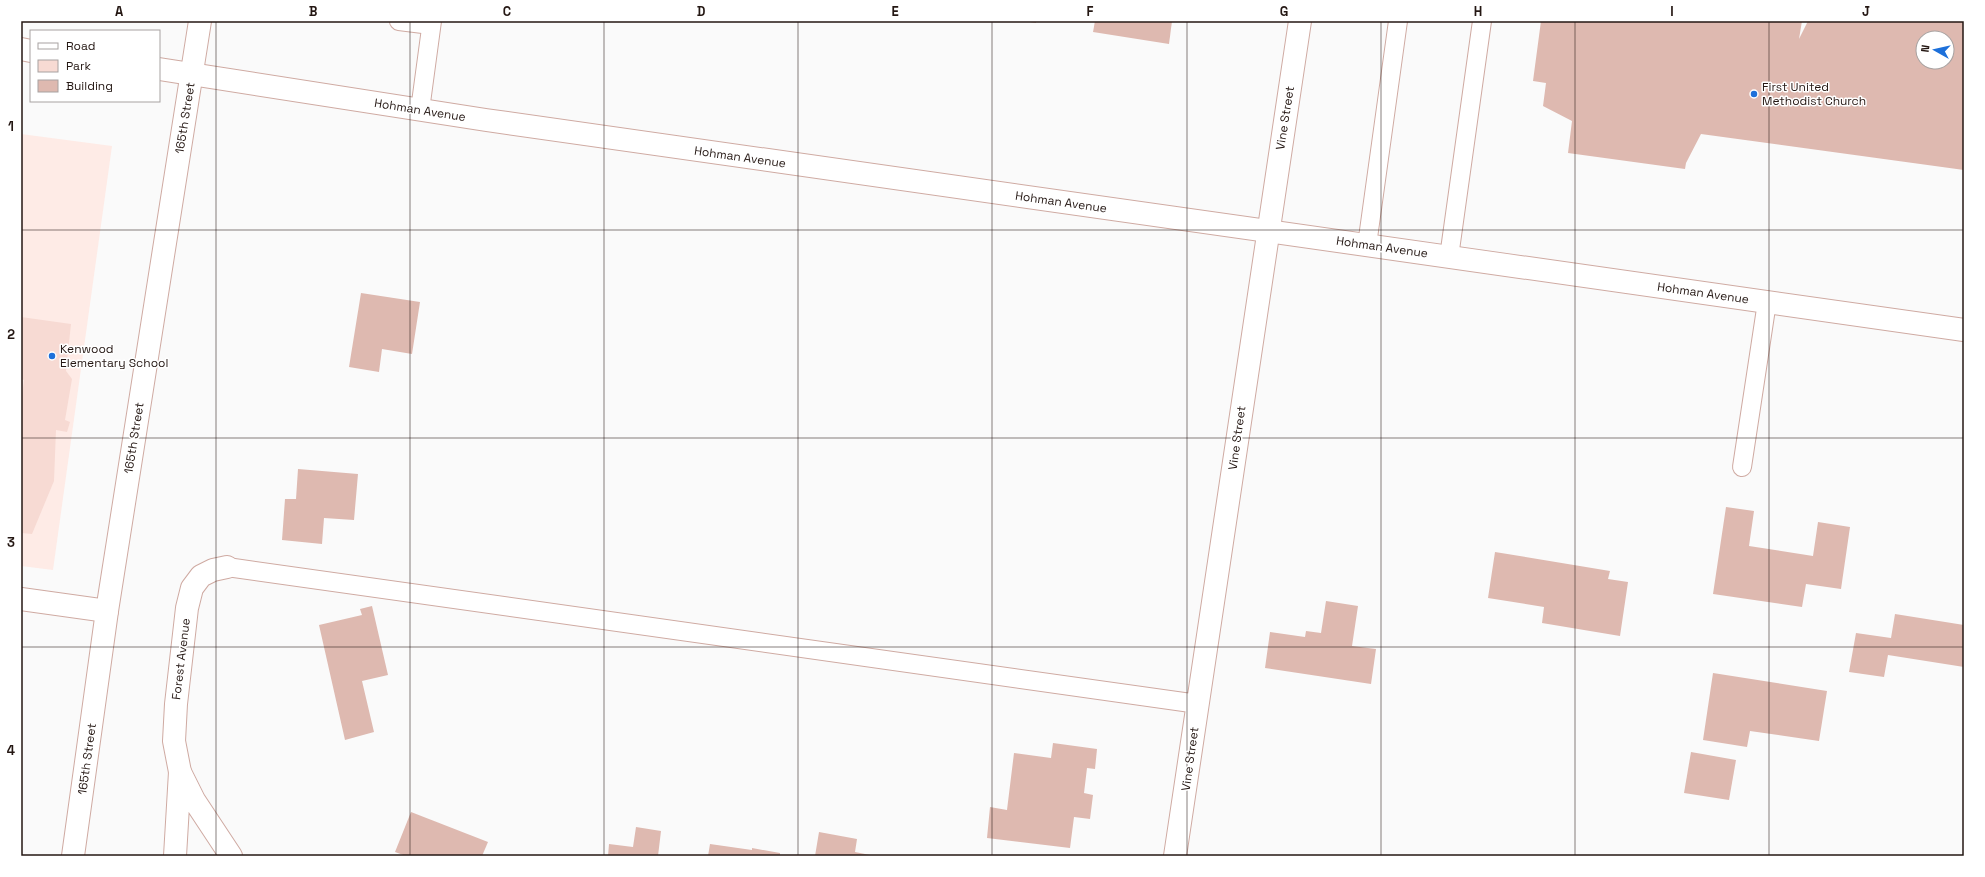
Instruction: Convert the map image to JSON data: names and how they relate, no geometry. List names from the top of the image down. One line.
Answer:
{"streets":{"main road":["Hohman Avenue","165th Street","Vine Street","Forest Avenue"]},"crossings":[["Hohman Avenue","165th Street"],["Hohman Avenue","Vine Street"]],"places":["First United Methodist Church","Kenwood Elementary School"],"legend":["Road","Park","Building"],"north":"left","grid":{"columns":["A","B","C","D","E","F","G","H","I","J"],"rows":["1","2","3","4"]}}
